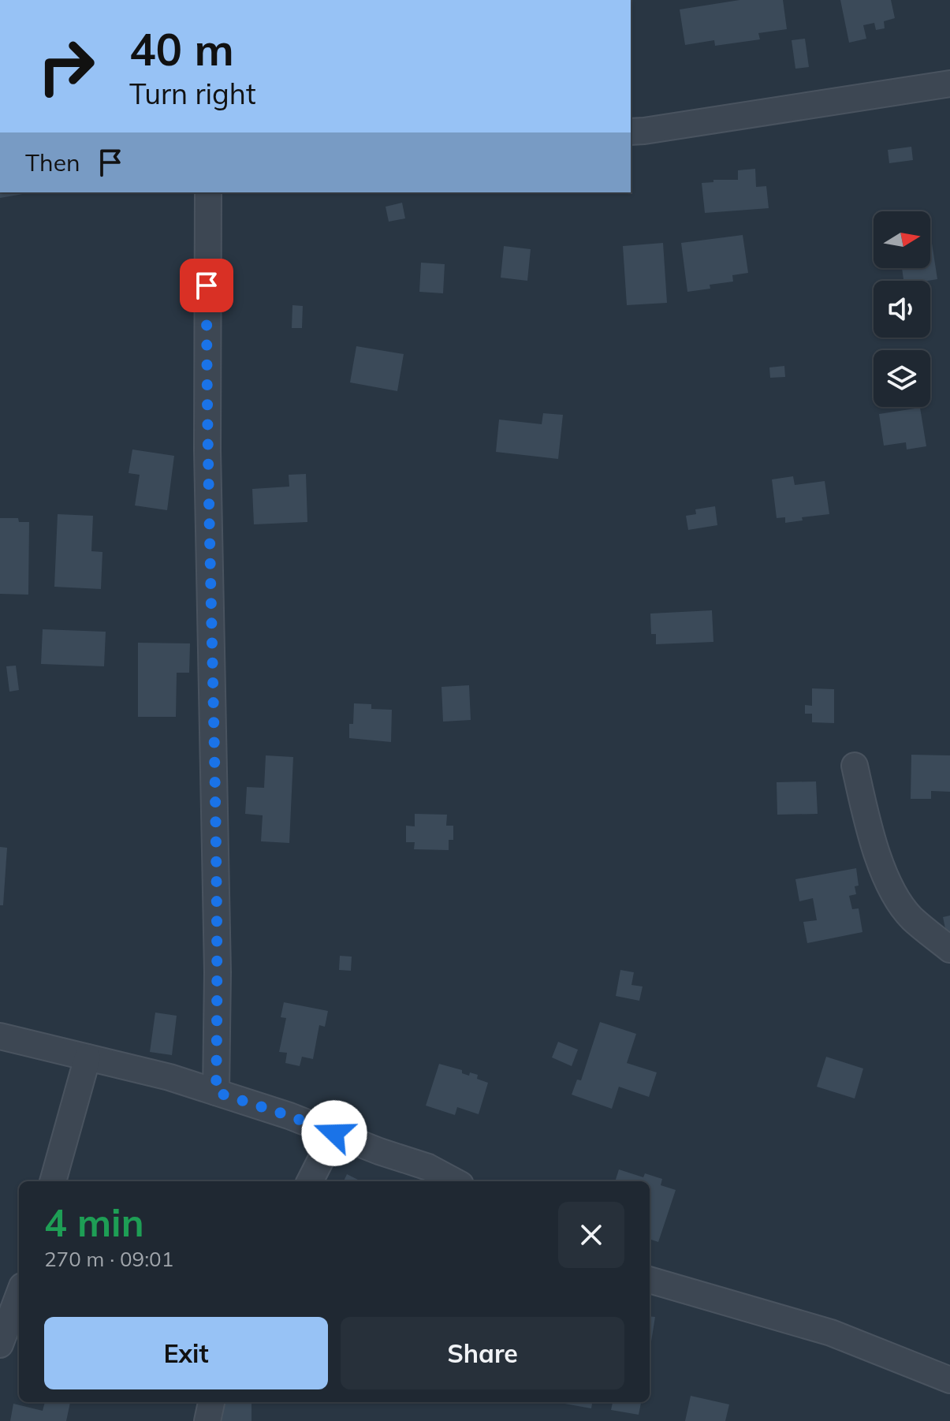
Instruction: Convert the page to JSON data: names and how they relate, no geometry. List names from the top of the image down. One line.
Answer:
{"north":"right","page":{"turn":["40 m","Turn right"],"then":"Then","heading":["4 min","270 m · 09:01"],"buttons":["Exit","Share"]}}
